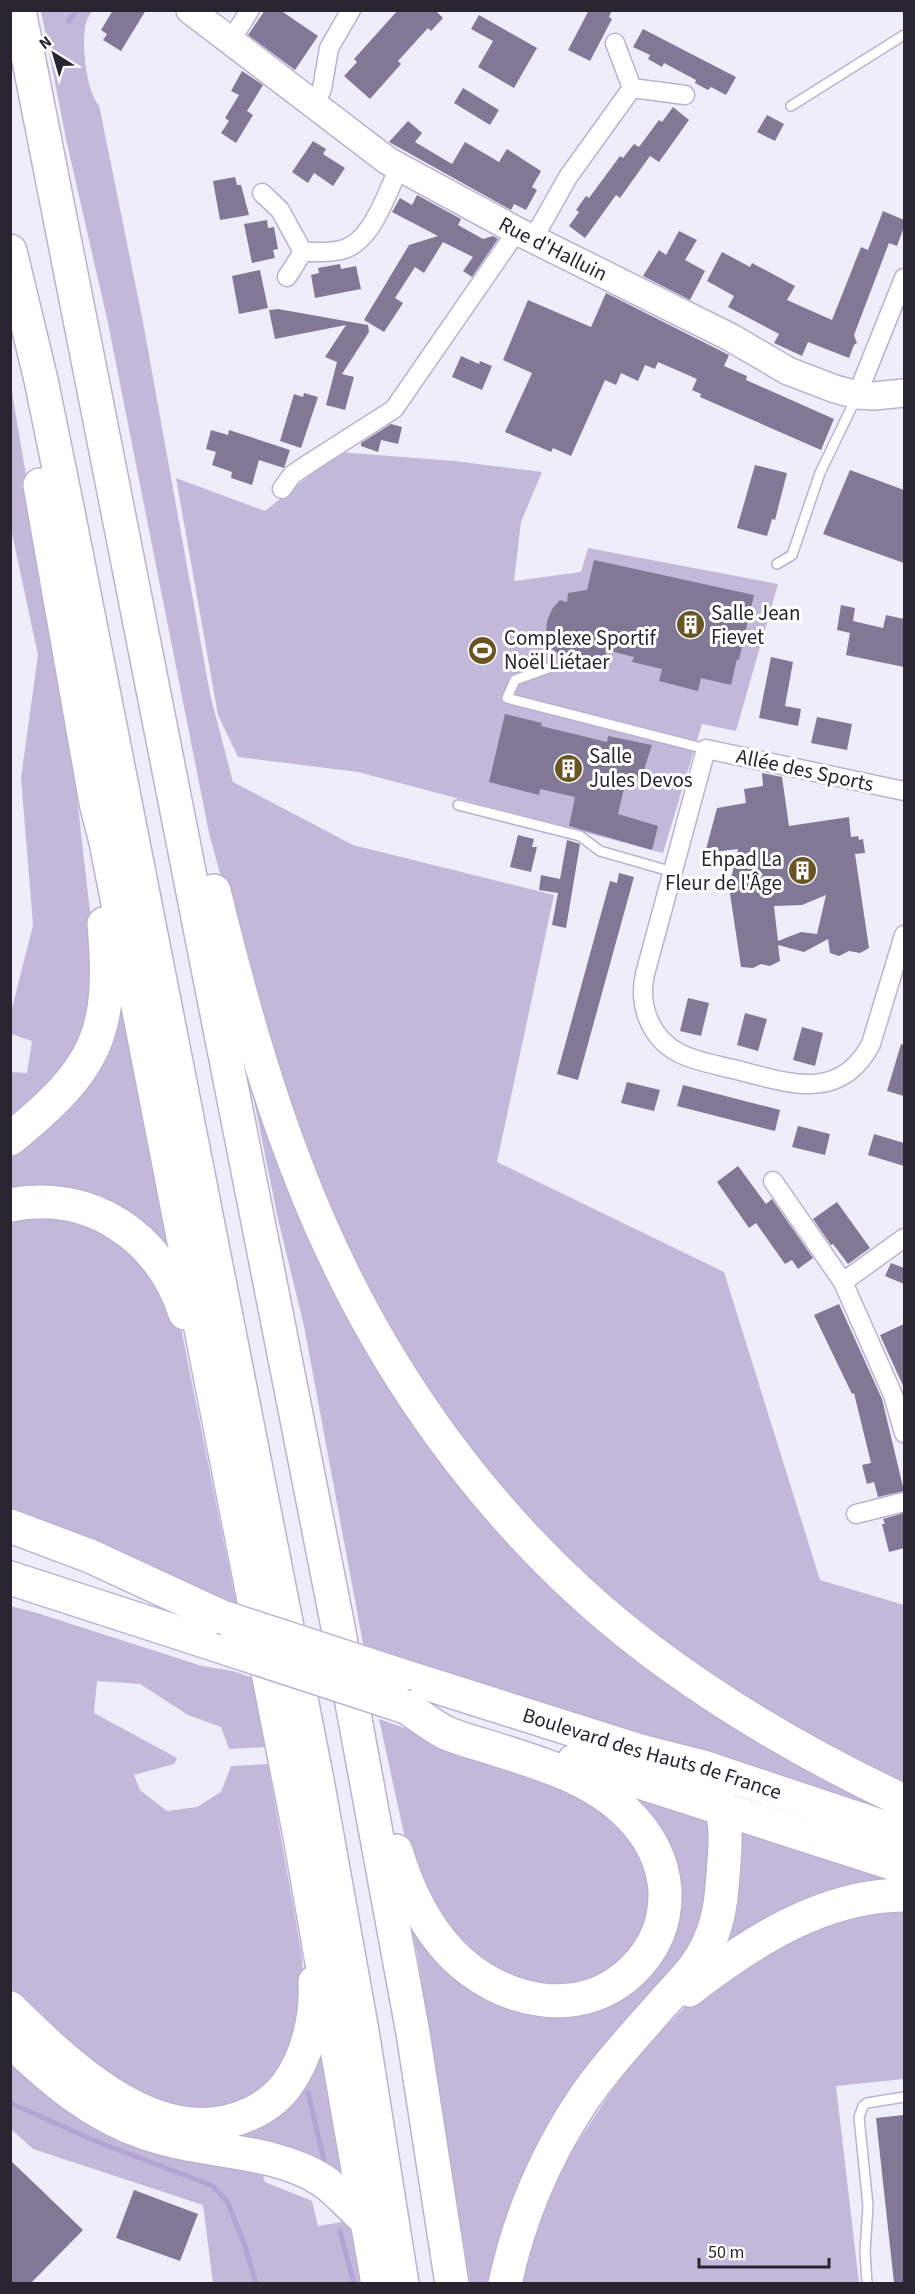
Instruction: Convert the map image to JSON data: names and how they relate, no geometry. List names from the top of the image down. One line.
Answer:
{"streets":{"highway":["Boulevard des Hauts de France"],"main road":["Rue d'Halluin"],"street":["Allée des Sports"]},"places":{"building":["Salle Jean Fievet","Salle Jules Devos","Ehpad La Fleur de l'Âge"],"sports":["Complexe Sportif Noël Liétaer"]},"scale_bar":"50 m","north":"top left"}
